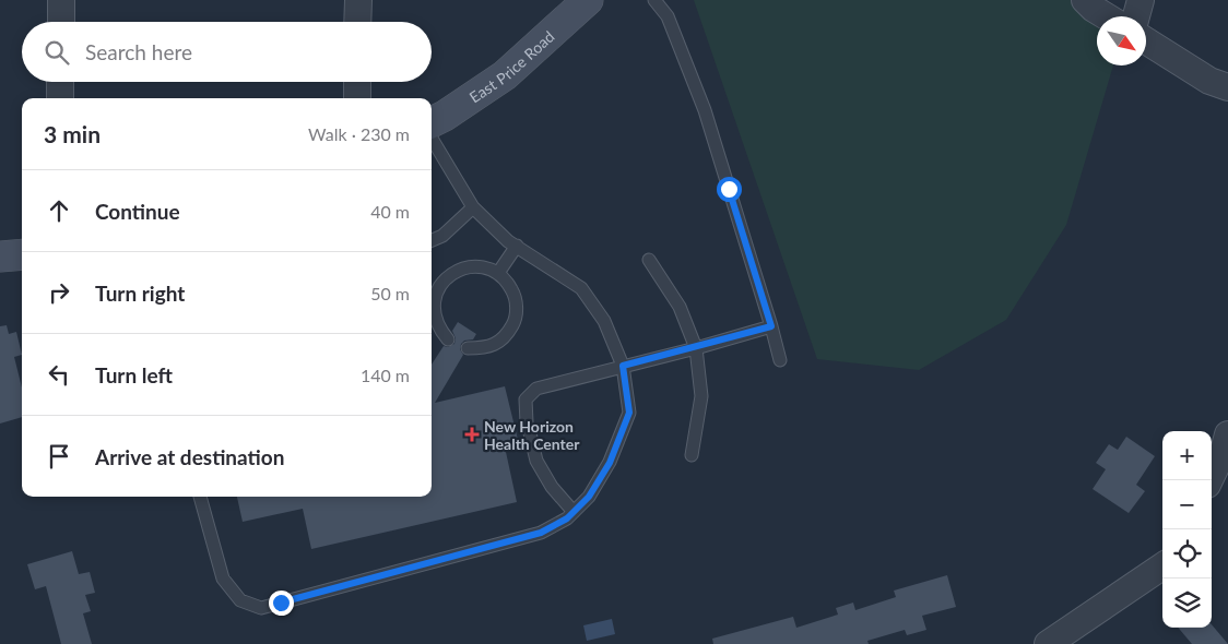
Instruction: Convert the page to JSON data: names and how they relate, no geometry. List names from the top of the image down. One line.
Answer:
{"streets":{"main road":["East Price Road"]},"places":{"health":["New Horizon Health Center"]},"north":"bottom right","page":{"search":"Search here","heading":["3 min","Walk · 230 m"],"list":[["Continue","40 m"],["Turn right","50 m"],["Turn left","140 m"],"Arrive at destination"],"map_buttons":["+","−"]}}
